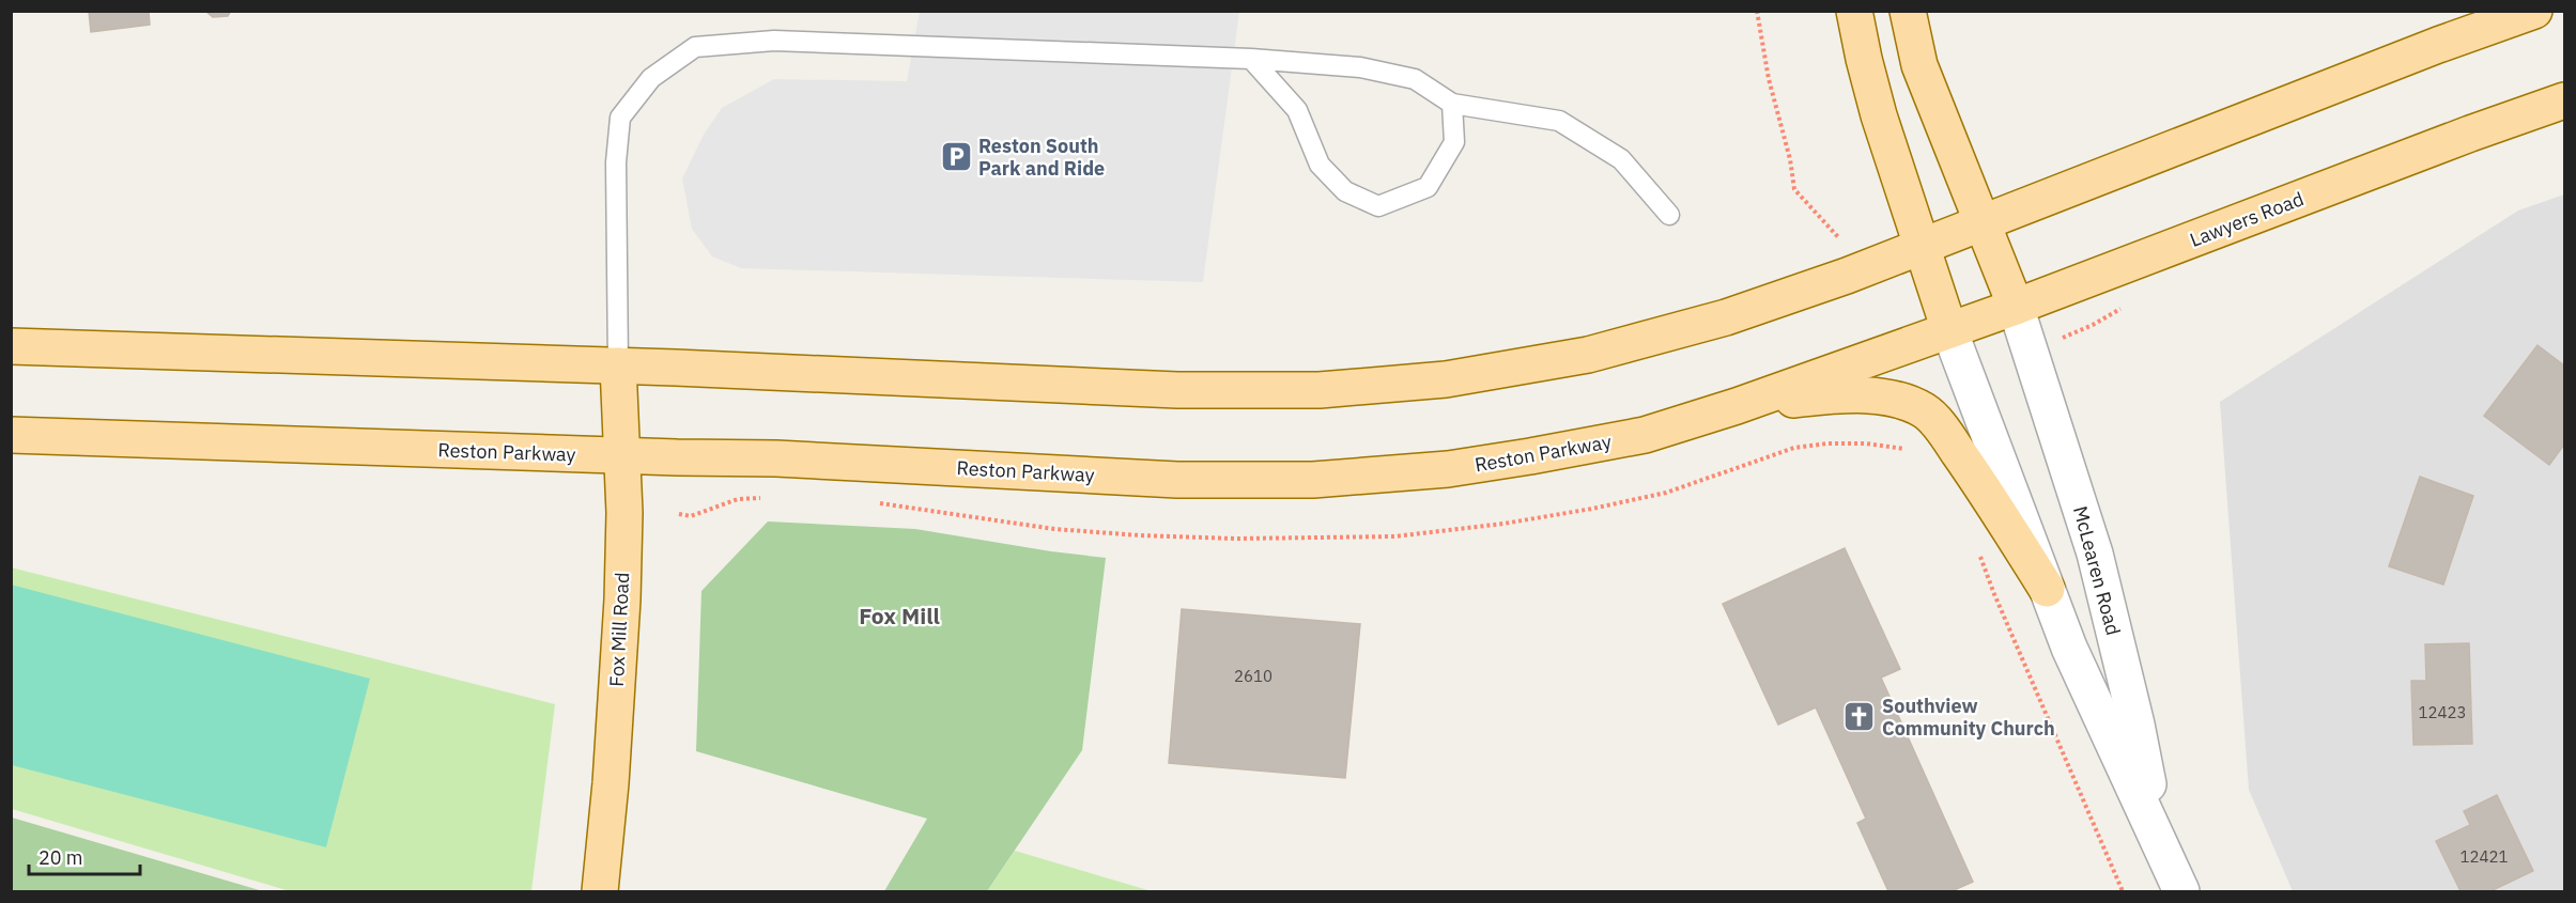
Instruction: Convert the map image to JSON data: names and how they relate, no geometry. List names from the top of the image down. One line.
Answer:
{"streets":{"main road":["Lawyers Road","Reston Parkway","Fox Mill Road"],"street":["McLearen Road"]},"crossings":[["Lawyers Road","Reston Parkway"],["Lawyers Road","McLearen Road"],["Reston Parkway","McLearen Road"],["Reston Parkway","Fox Mill Road"]],"districts":["Fox Mill"],"places":{"parking":["Reston South Park and Ride"],"church":["Southview Community Church"]},"house_numbers":["2610","12423","12421"],"scale_bar":"20 m"}
